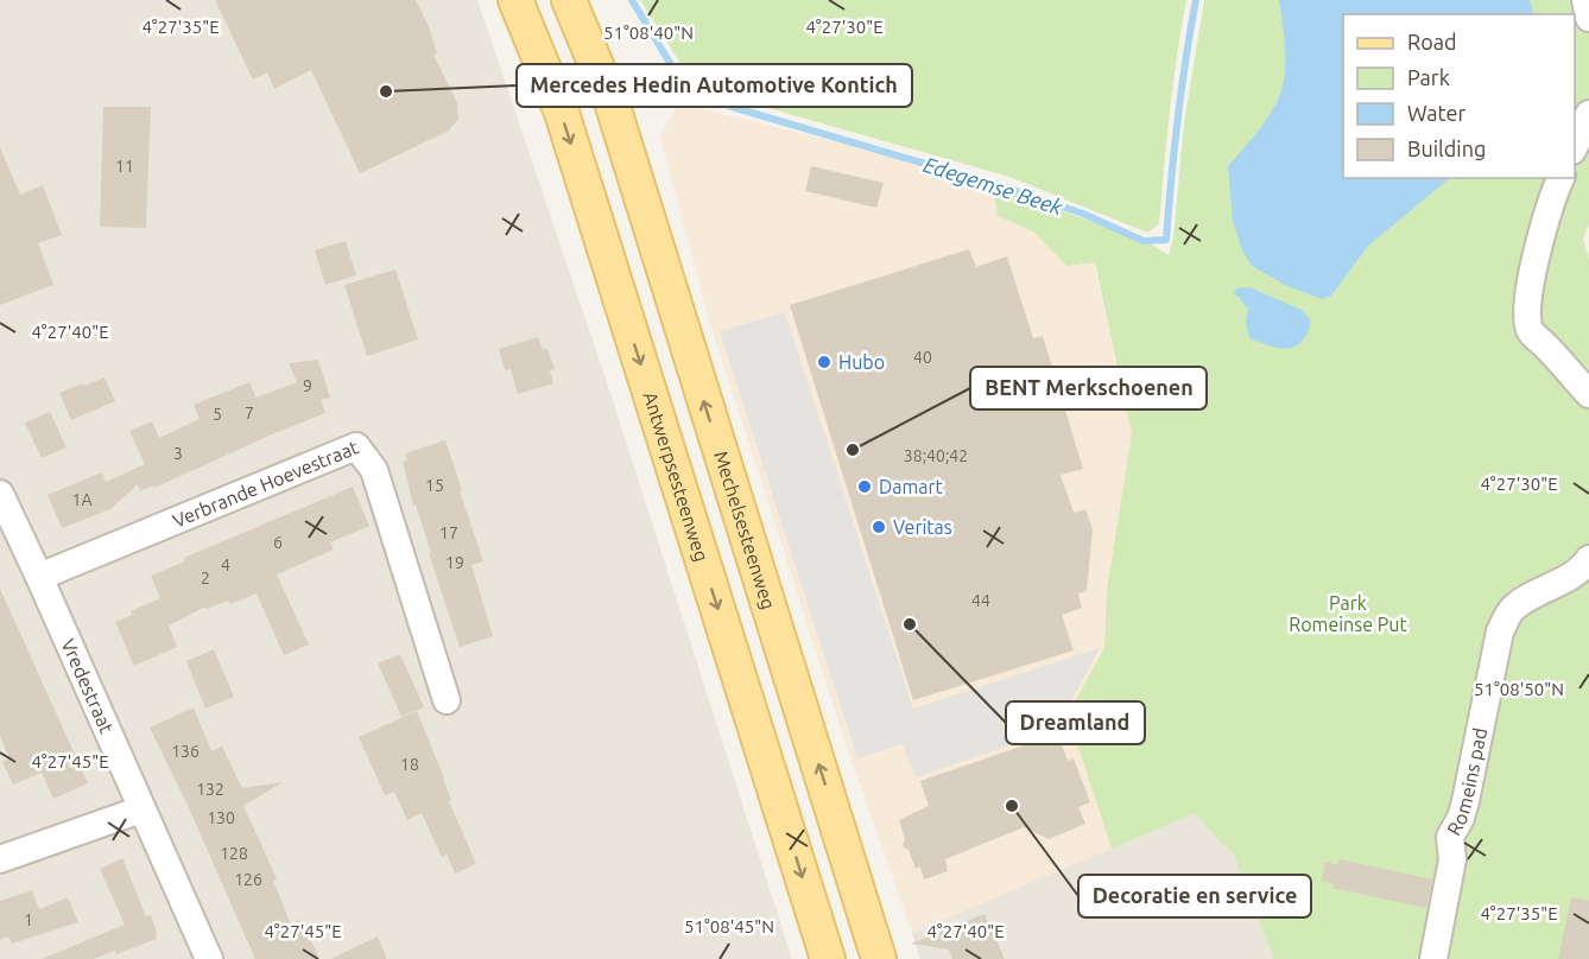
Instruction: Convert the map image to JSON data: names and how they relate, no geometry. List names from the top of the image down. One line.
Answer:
{"streets":{"main road":["Antwerpsesteenweg","Mechelsesteenweg"],"street":["Verbrande Hoevestraat","Vredestraat","Romeins pad"]},"crossings":[["Verbrande Hoevestraat","Vredestraat"]],"one_way":["Antwerpsesteenweg","Mechelsesteenweg"],"water":["Edegemse Beek"],"parks":["Park Romeinse Put"],"places":["Mercedes Hedin Automotive Kontich","Hubo","BENT Merkschoenen","Damart","Veritas","Dreamland","Decoratie en service"],"house_numbers":["11","40","9","7","5","3","38;40;42","15","1A","17","6","19","4","2","44","136","18","132","130","128","126","1"],"legend":["Road","Park","Water","Building"],"coordinates":["4°27'35\"E","4°27'30\"E","51°08'40\"N","4°27'40\"E","51°08'50\"N","4°27'45\"E","51°08'45\"N"]}
